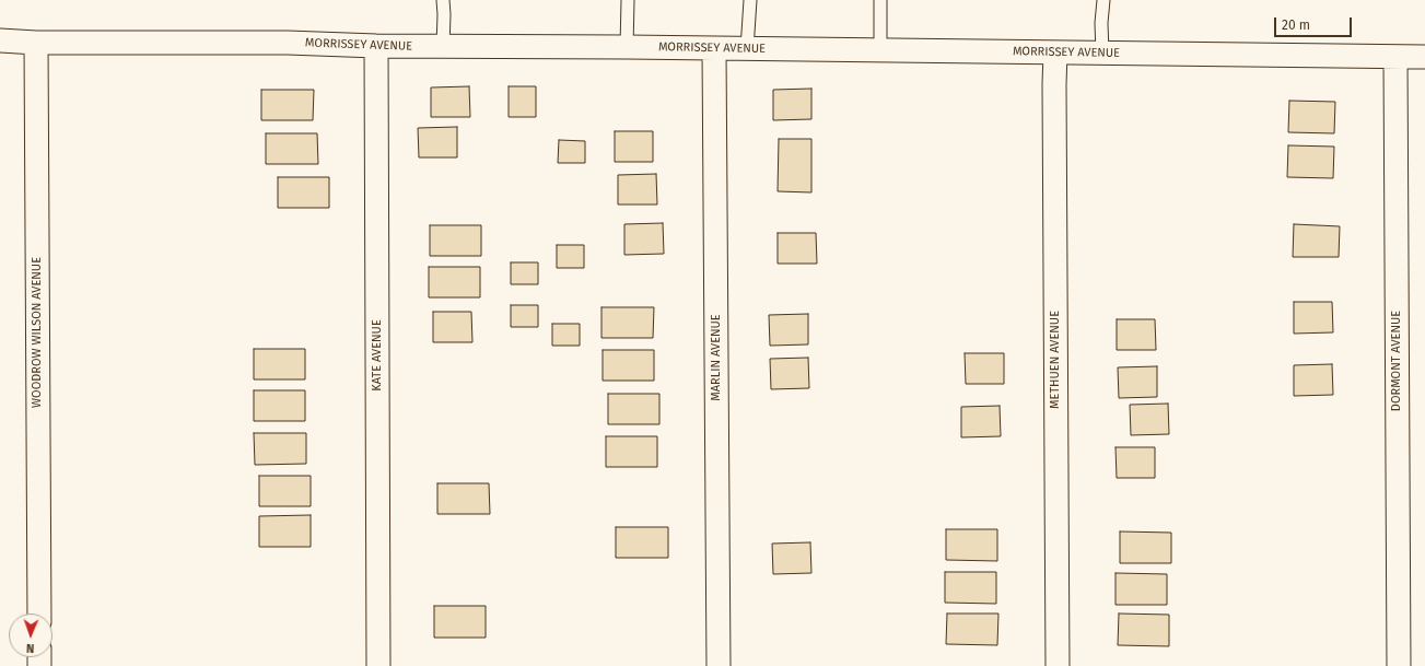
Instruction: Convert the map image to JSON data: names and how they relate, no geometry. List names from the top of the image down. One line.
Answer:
{"streets":{"street":["MORRISSEY AVENUE","WOODROW WILSON AVENUE","KATE AVENUE","MARLIN AVENUE","METHUEN AVENUE","DORMONT AVENUE"]},"crossings":[["MORRISSEY AVENUE","WOODROW WILSON AVENUE"],["MORRISSEY AVENUE","KATE AVENUE"],["MORRISSEY AVENUE","MARLIN AVENUE"],["MORRISSEY AVENUE","METHUEN AVENUE"],["MORRISSEY AVENUE","DORMONT AVENUE"]],"scale_bar":"20 m","north":"bottom"}
